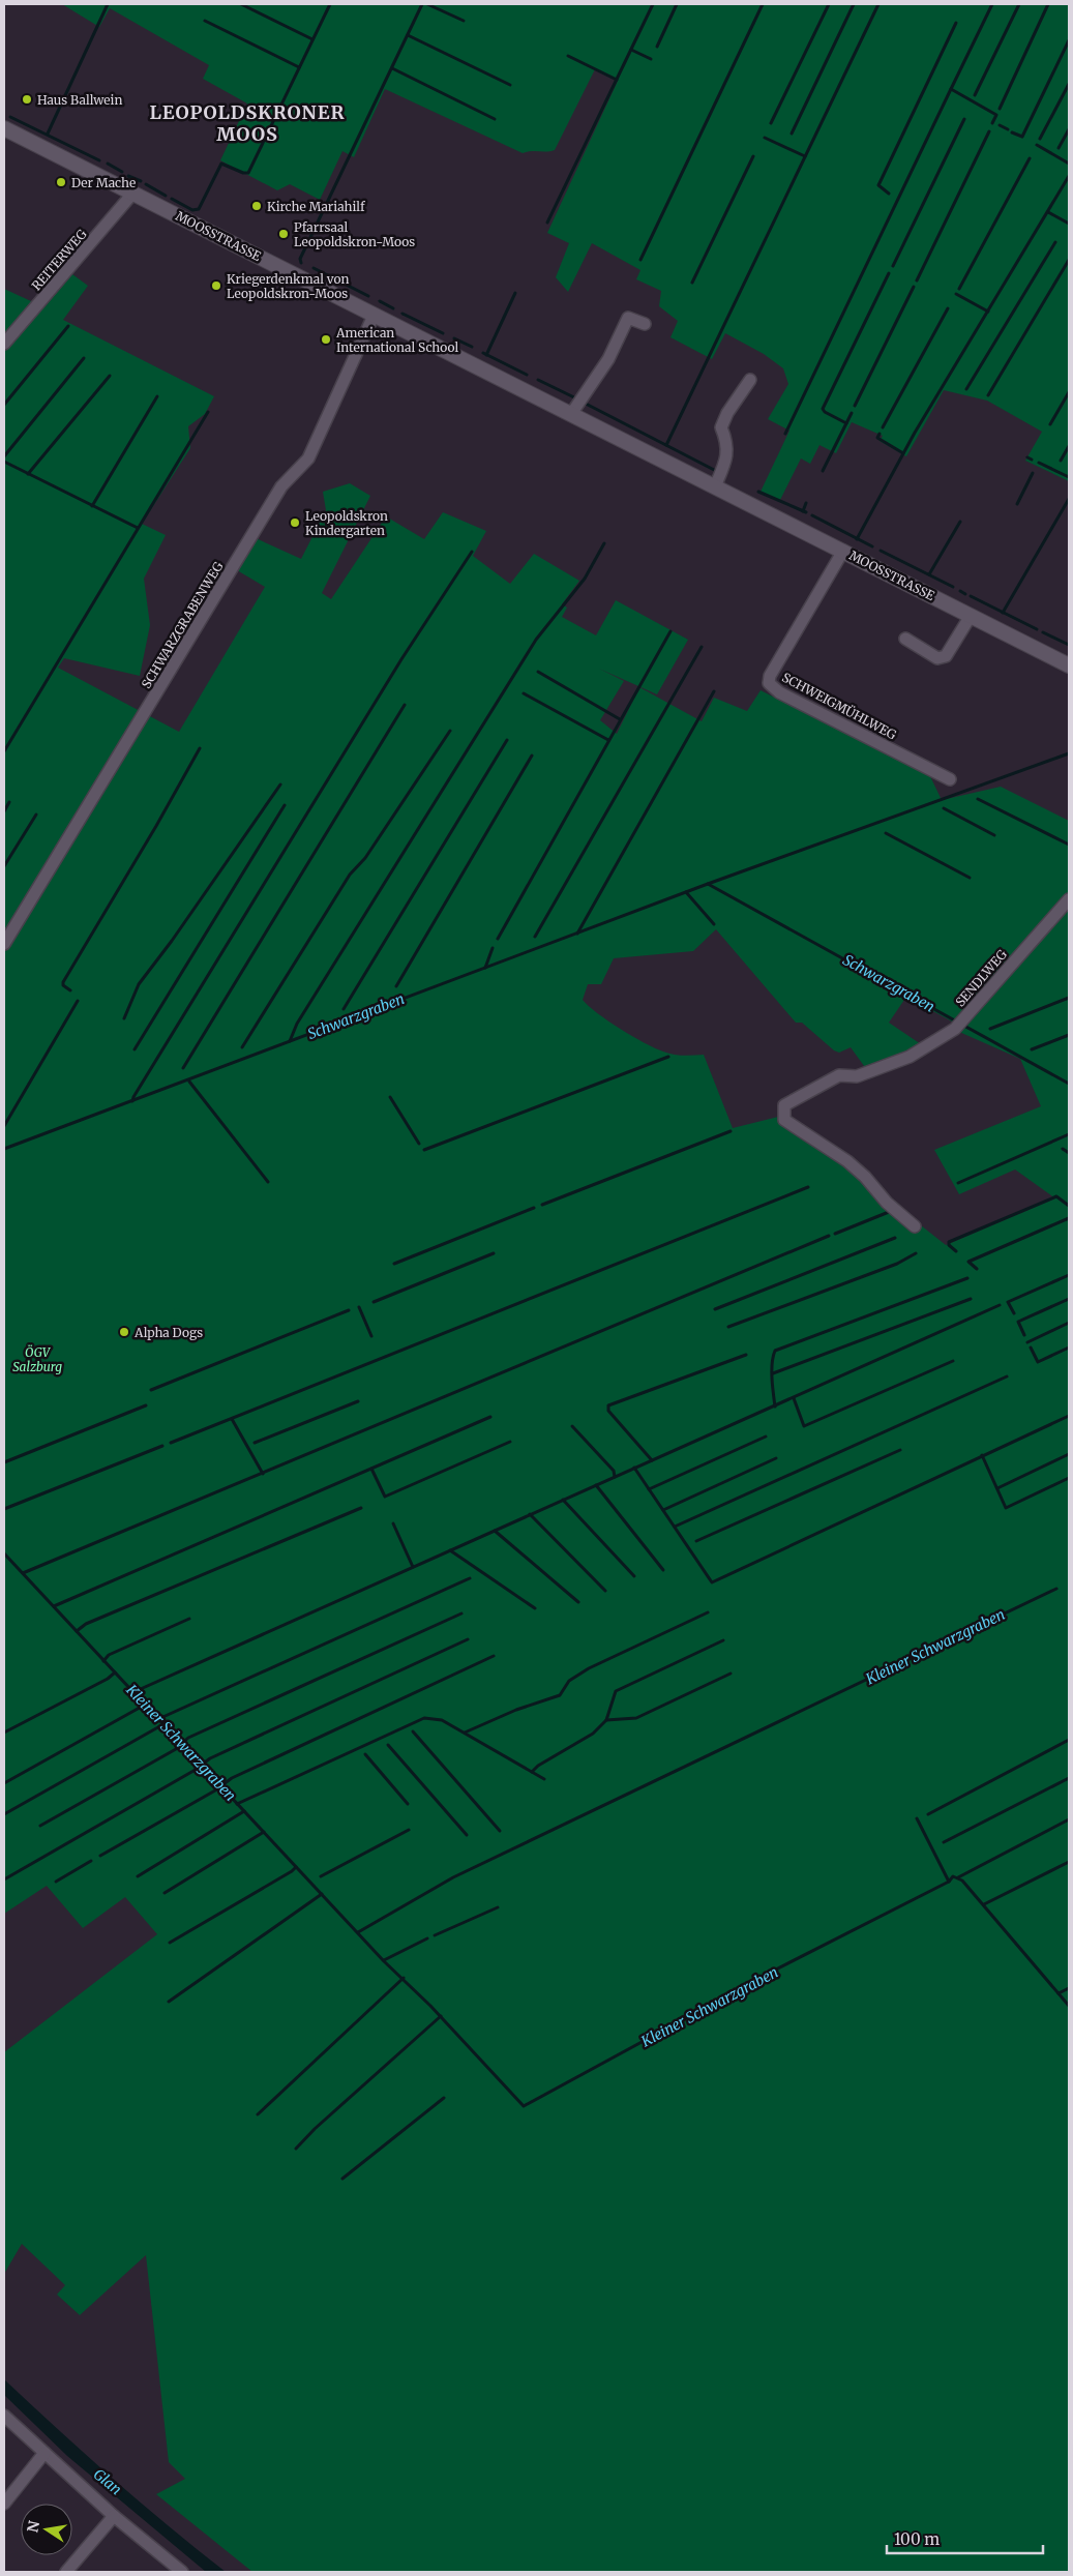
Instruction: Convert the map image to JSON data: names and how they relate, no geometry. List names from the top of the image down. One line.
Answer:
{"streets":{"street":["MOOSSTRASSE","REITERWEG","SCHWARZGRABENWEG","SCHWEIGMÜHLWEG","SENDLWEG"]},"crossings":[["MOOSSTRASSE","REITERWEG"],["MOOSSTRASSE","SCHWARZGRABENWEG"],["MOOSSTRASSE","SCHWEIGMÜHLWEG"]],"districts":["LEOPOLDSKRONER MOOS"],"water":["Schwarzgraben","Kleiner Schwarzgraben","Glan"],"parks":["ÖGV Salzburg"],"places":["Haus Ballwein","Der Mache","Kirche Mariahilf","Pfarrsaal Leopoldskron-Moos","Kriegerdenkmal von Leopoldskron-Moos","American International School","Leopoldskron Kindergarten","Alpha Dogs"],"scale_bar":"100 m","north":"left"}
